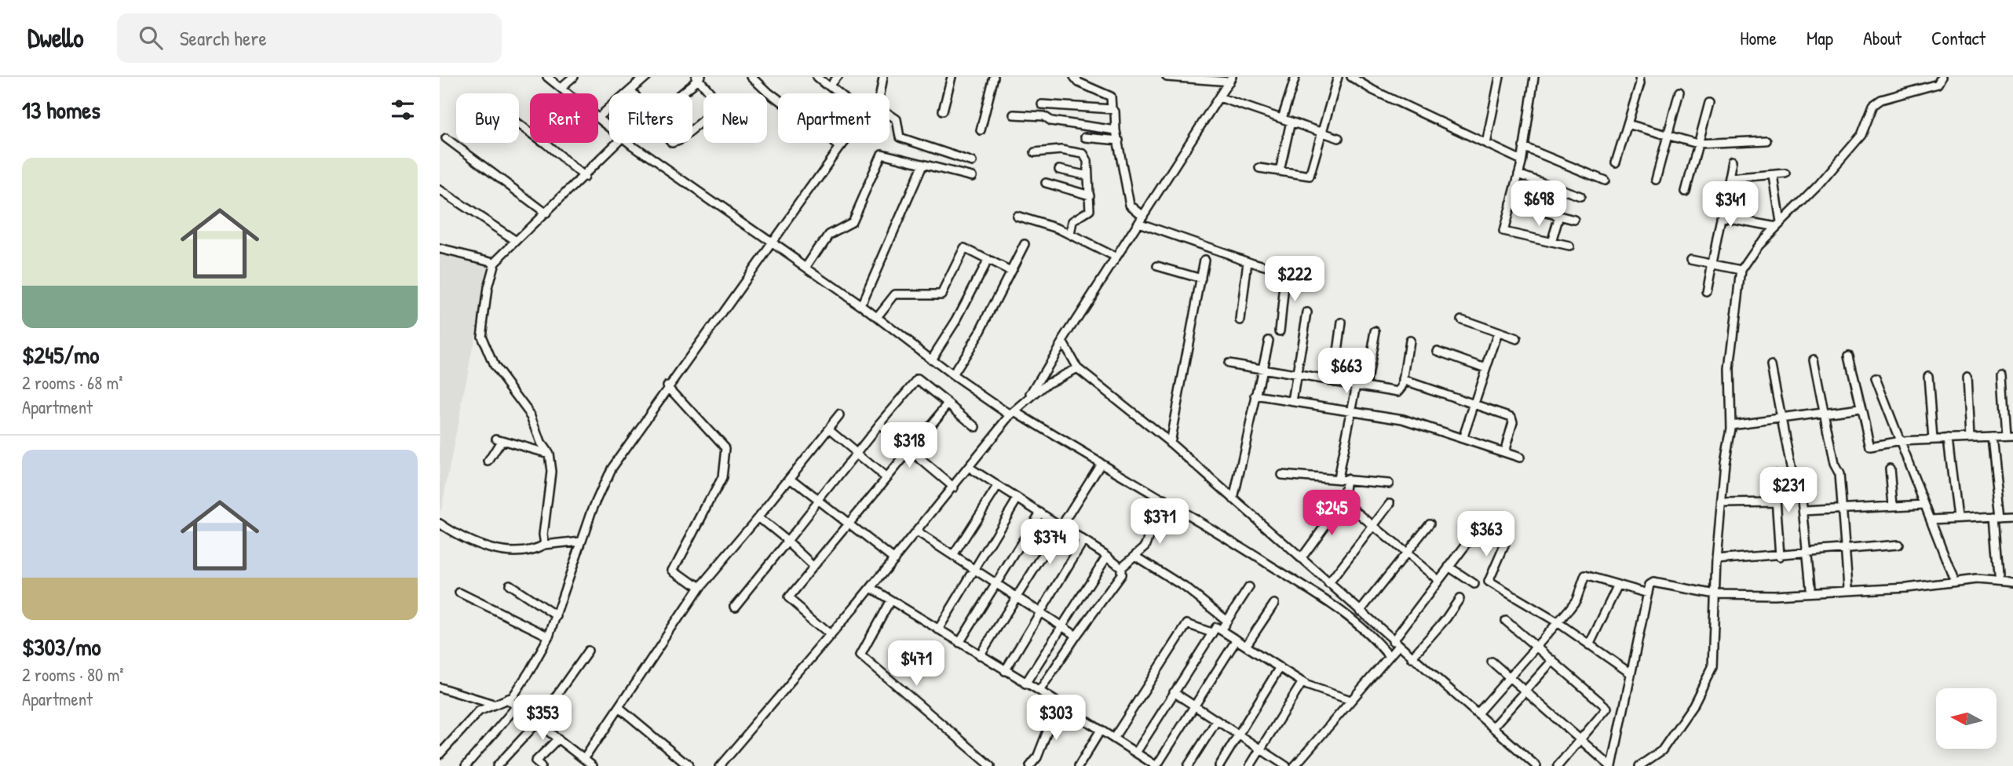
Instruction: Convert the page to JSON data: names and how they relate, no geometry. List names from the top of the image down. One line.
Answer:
{"north":"left","page":{"header":"Dwello","search":"Search here","nav":["Home","Map","About","Contact"],"heading":"13 homes","chip":["Buy","Rent","Filters","New","Apartment"],"list":[{"name":"$245/mo","note":"2 rooms · 68 m² · Apartment"},{"name":"$303/mo","note":"2 rooms · 80 m² · Apartment"}],"price":["$698","$341","$222","$663","$318","$231","$245","$371","$363","$374","$471","$353","$303"]}}
